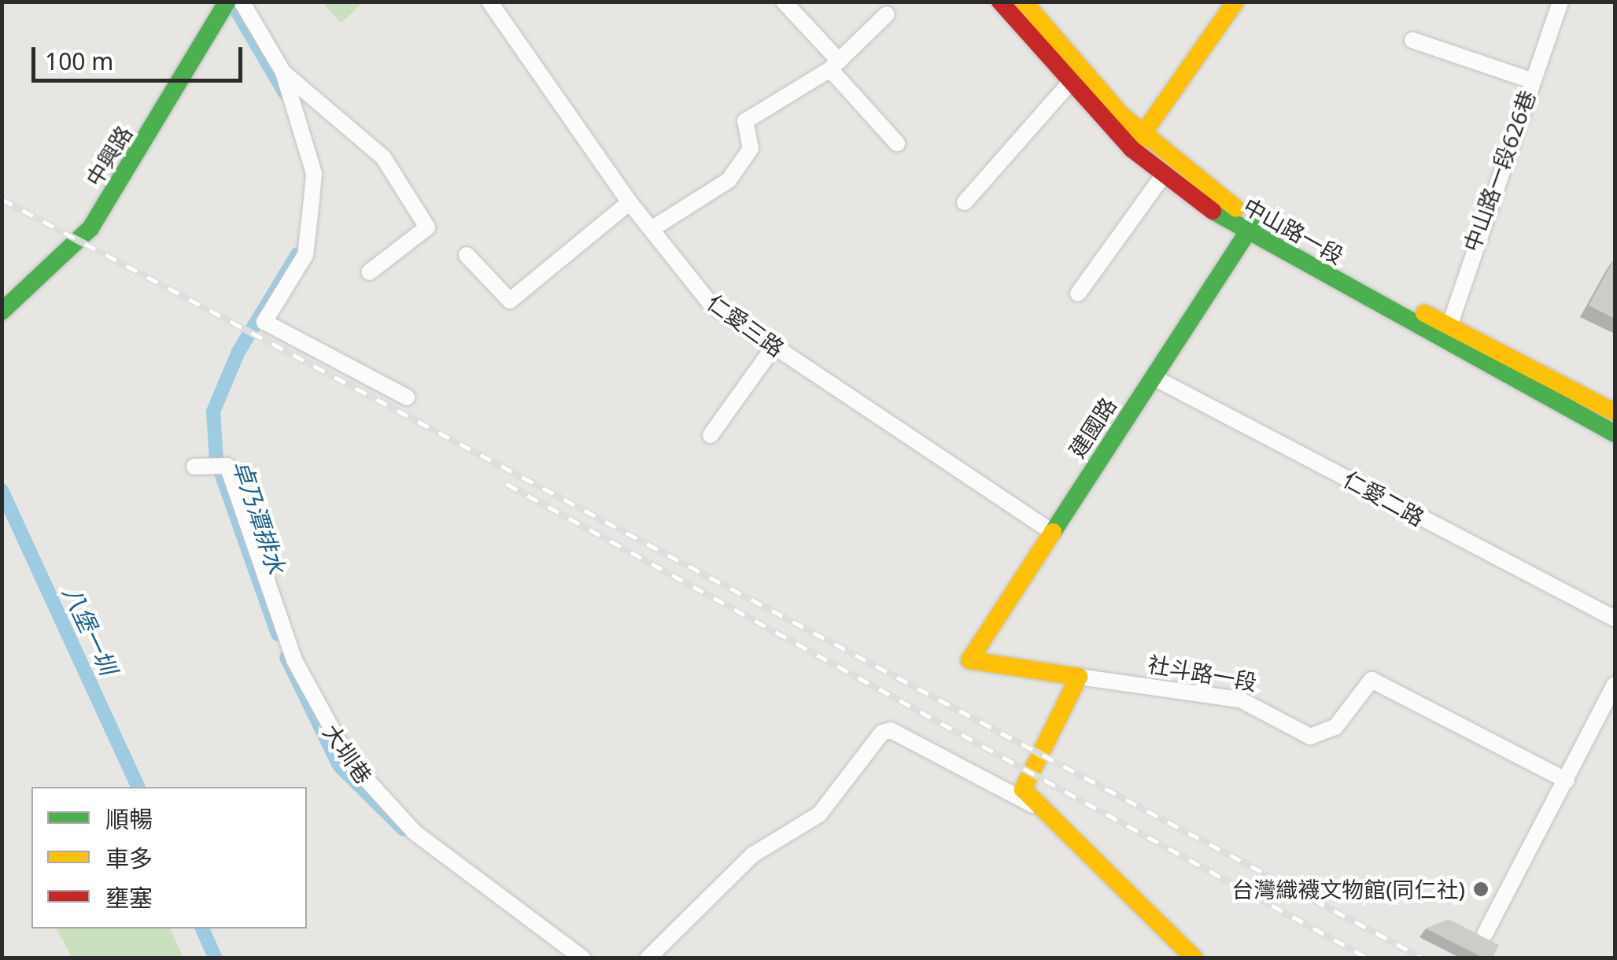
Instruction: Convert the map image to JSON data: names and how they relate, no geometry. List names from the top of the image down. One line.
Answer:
{"streets":{"street":["中興路","中山路一段626巷","中山路一段","仁愛三路","建國路","仁愛二路","社斗路一段","大圳巷"]},"crossings":[["中山路一段626巷","中山路一段"],["中山路一段","建國路"],["仁愛三路","建國路"],["建國路","仁愛二路"],["建國路","社斗路一段"]],"water":["卓乃潭排水","八堡一圳"],"places":["台灣織襪文物館(同仁社)"],"legend":["順暢","車多","壅塞"],"scale_bar":"100 m"}
